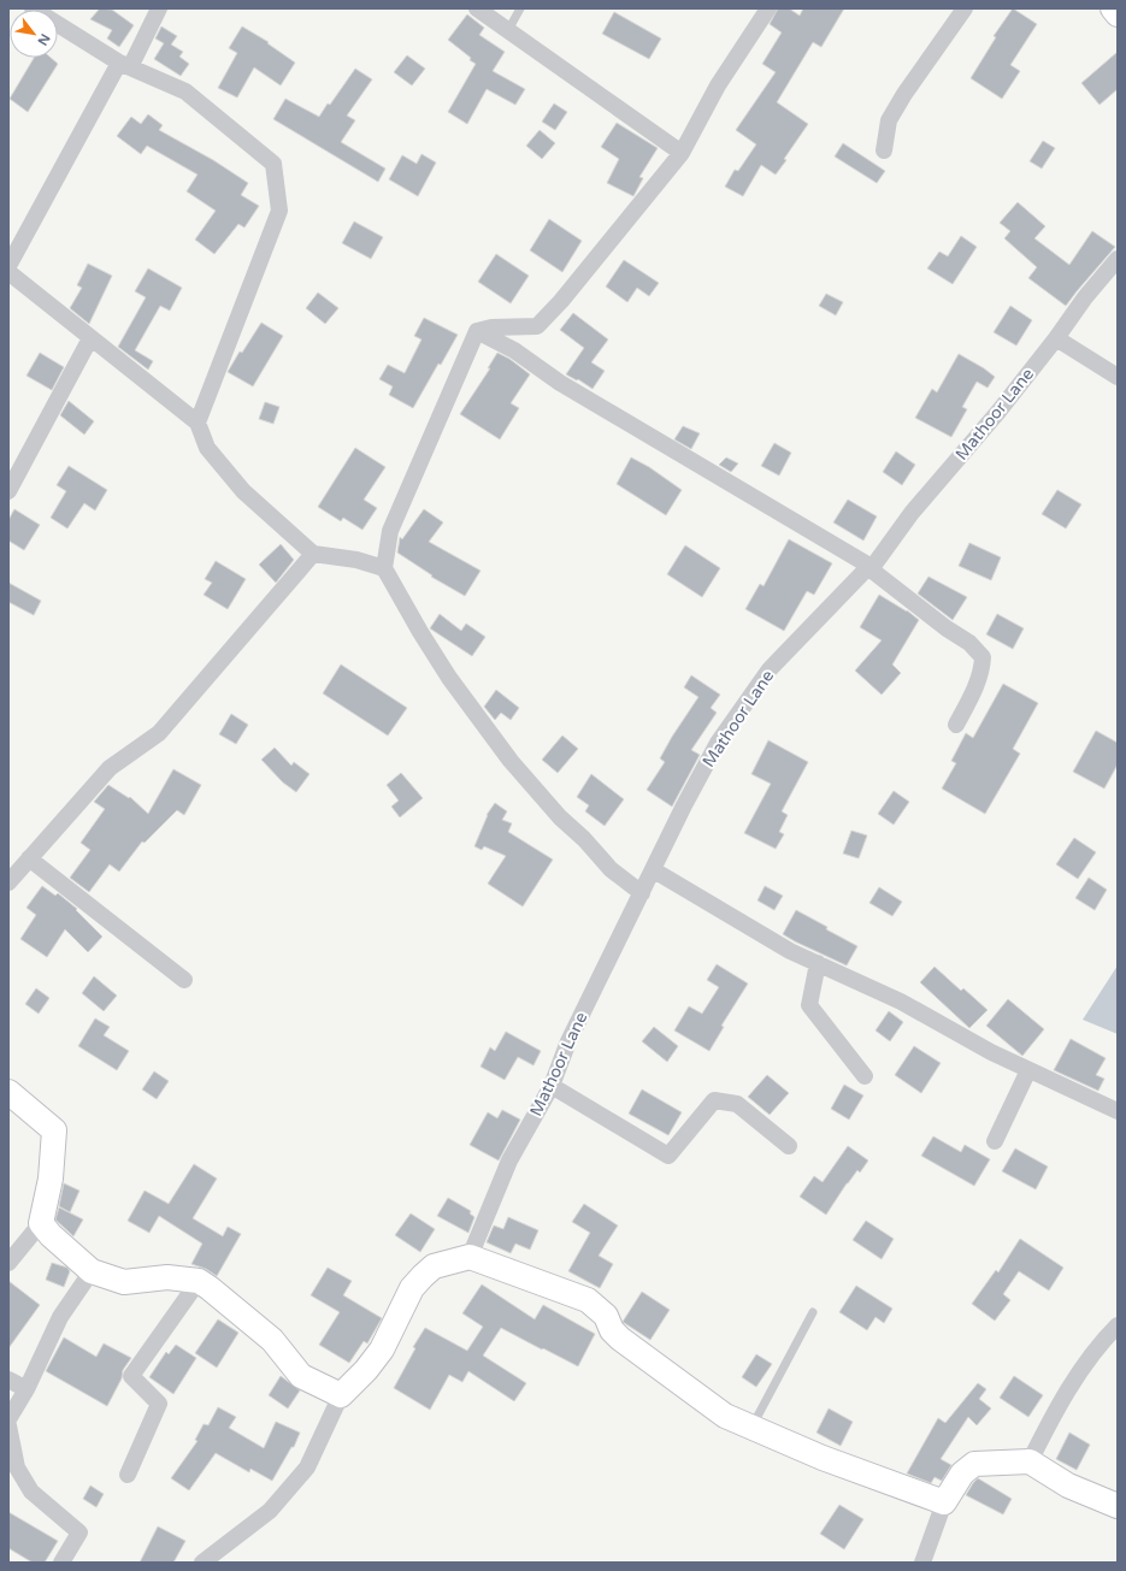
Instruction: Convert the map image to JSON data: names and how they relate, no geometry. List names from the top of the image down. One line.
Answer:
{"streets":{"street":["Mathoor Lane"]},"north":"bottom right"}
